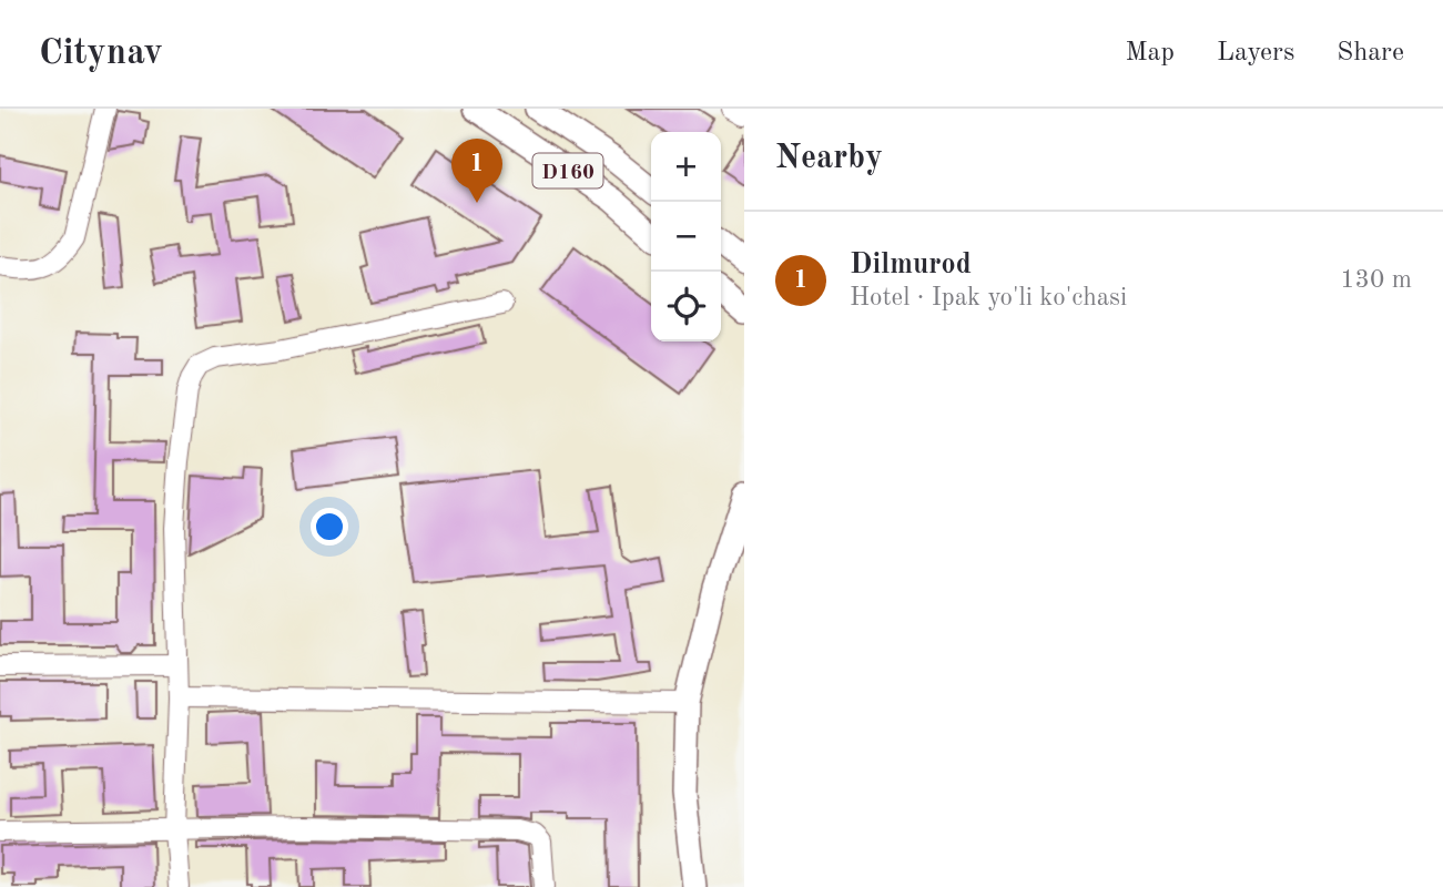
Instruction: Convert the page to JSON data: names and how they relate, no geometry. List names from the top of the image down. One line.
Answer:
{"streets":{"main road":["D160"]},"page":{"header":"Citynav","nav":["Map","Layers","Share"],"heading":"Nearby","map_buttons":["+","−"],"pins":"1","list":[{"mark":"1","name":"Dilmurod","note":"Hotel · Ipak yo'li ko'chasi","value":"130 m"}]}}
